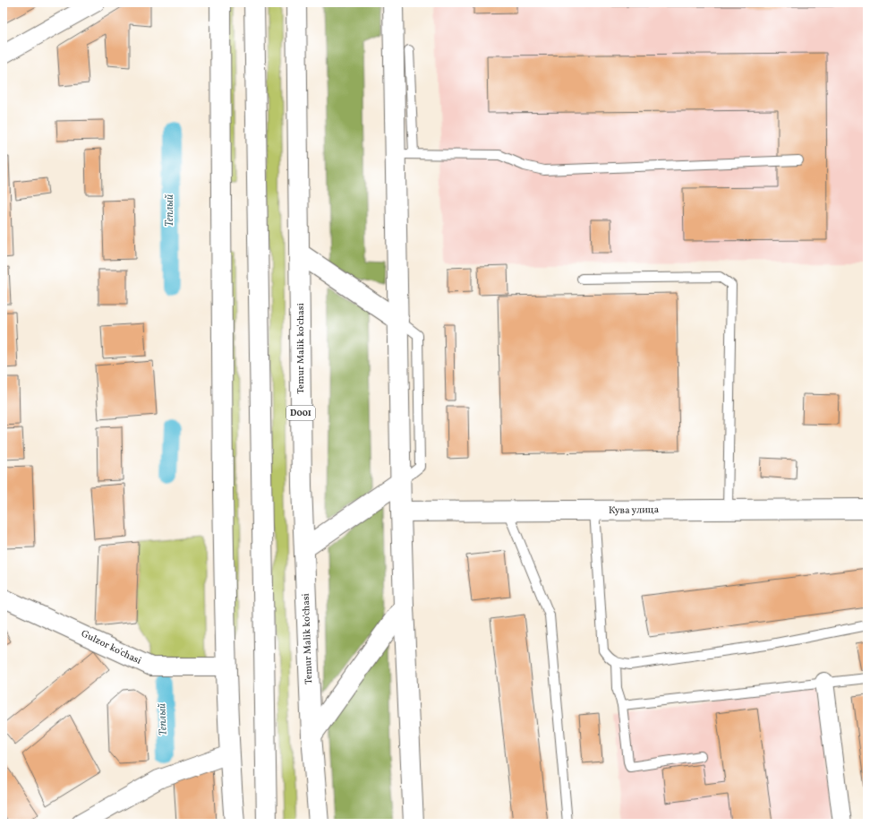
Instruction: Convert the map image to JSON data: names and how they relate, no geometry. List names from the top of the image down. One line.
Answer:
{"streets":{"main road":["Temur Malik ko'chasi","D001","Кува улица"],"street":["Gulzor ko'chasi"]},"water":["Теплый"]}
